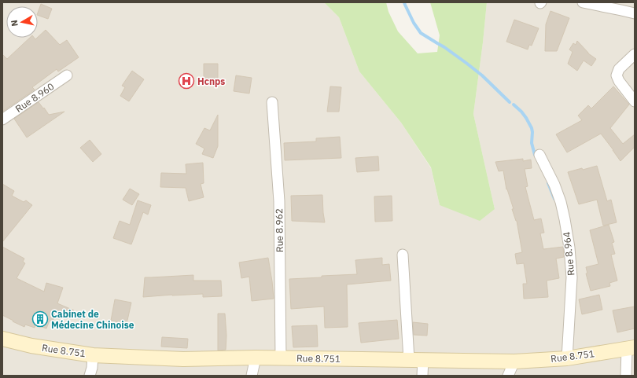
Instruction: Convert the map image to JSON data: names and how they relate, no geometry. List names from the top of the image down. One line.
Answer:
{"streets":{"main road":["Rue 8.751"],"street":["Rue 8.960","Rue 8.962","Rue 8.964"]},"crossings":[["Rue 8.962","Rue 8.751"],["Rue 8.964","Rue 8.751"]],"places":{"hospital":["Hcnps"],"building":["Cabinet de Médecine Chinoise"]},"north":"left"}
